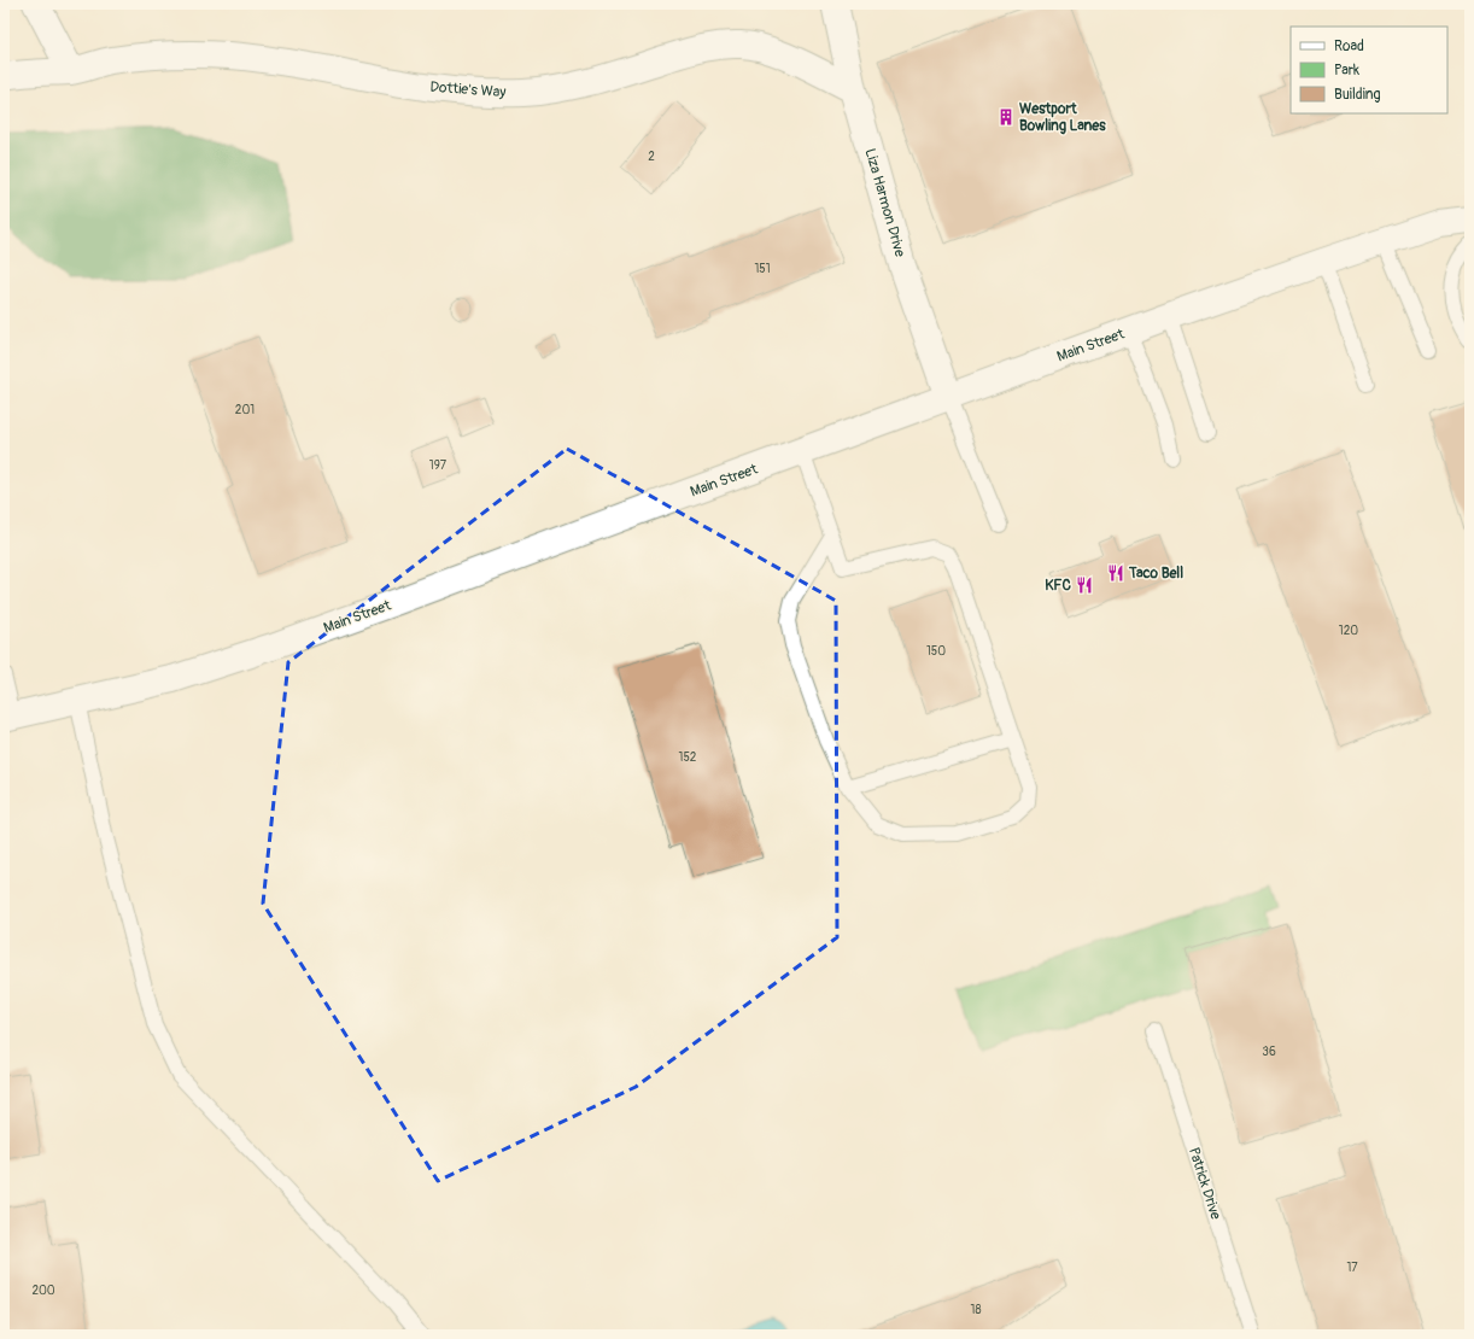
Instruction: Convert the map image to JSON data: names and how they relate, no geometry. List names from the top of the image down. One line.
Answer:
{"streets":{"main road":["Dottie's Way","Liza Harmon Drive","Main Street"],"lane":["Patrick Drive"]},"crossings":[["Dottie's Way","Liza Harmon Drive"],["Liza Harmon Drive","Main Street"]],"places":{"building":["Westport Bowling Lanes"],"restaurant":["Taco Bell","KFC"]},"house_numbers":["2","151","201","197","120","150","152","36","17","200","18"],"legend":["Road","Park","Building"]}
